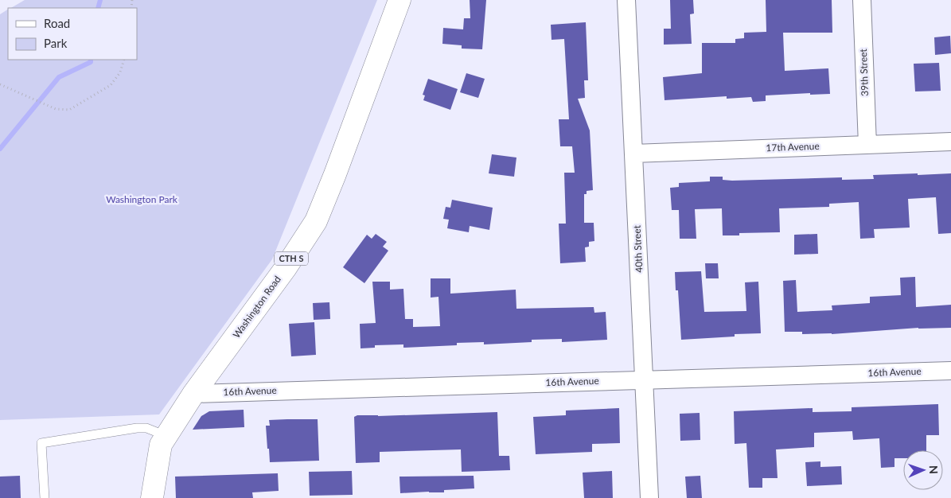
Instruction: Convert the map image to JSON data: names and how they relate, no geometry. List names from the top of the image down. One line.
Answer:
{"streets":{"main road":["CTH S","Washington Road"],"street":["39th Street","17th Avenue","40th Street","16th Avenue"]},"crossings":[["39th Street","17th Avenue"],["17th Avenue","40th Street"],["40th Street","16th Avenue"],["Washington Road","16th Avenue"]],"parks":["Washington Park"],"legend":["Road","Park"],"north":"right"}
